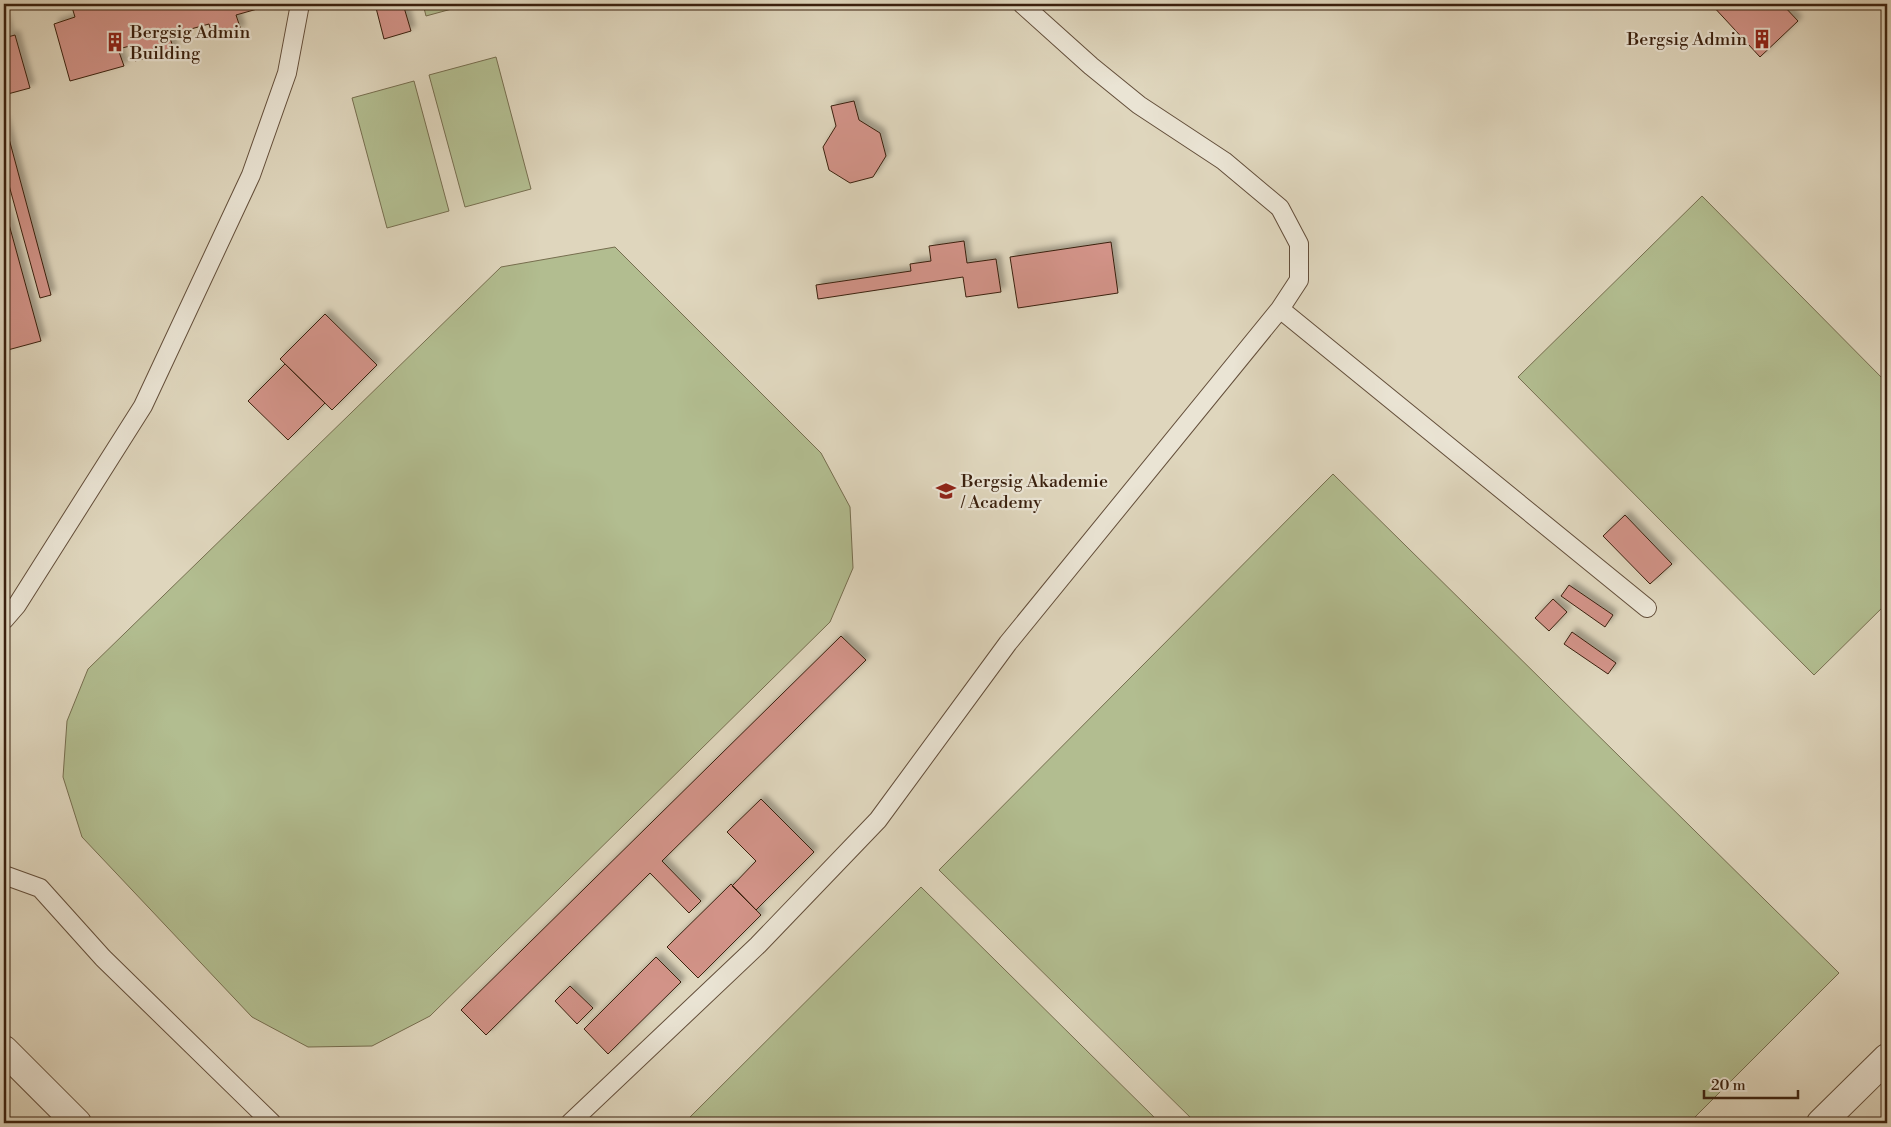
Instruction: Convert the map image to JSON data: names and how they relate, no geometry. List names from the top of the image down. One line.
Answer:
{"places":{"building":["Bergsig Admin","Bergsig Admin Building"],"school or university":["Bergsig Akademie / Academy"]},"scale_bar":"20 m"}
